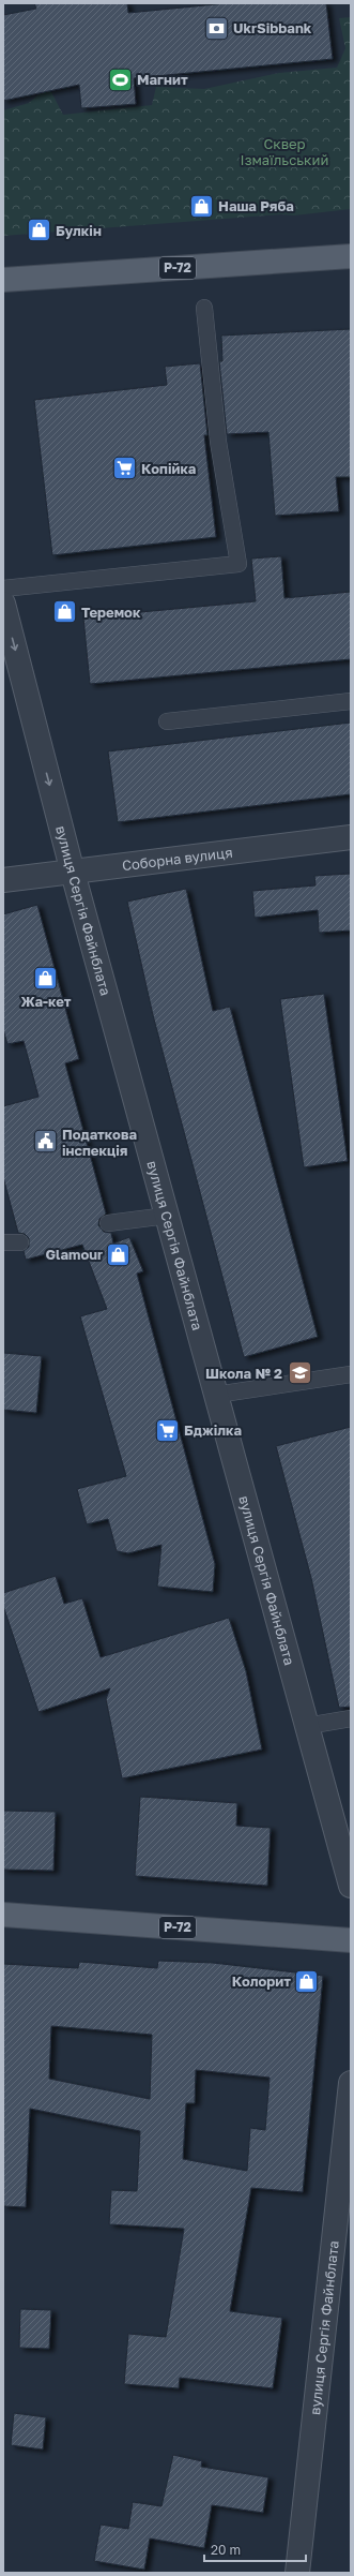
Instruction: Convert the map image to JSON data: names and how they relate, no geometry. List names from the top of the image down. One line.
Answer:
{"streets":{"main road":["Р-72"],"street":["Соборна вулиця","вулиця Сергія Файнблата"]},"crossings":[["Соборна вулиця","вулиця Сергія Файнблата"]],"parks":["Сквер Ізмаїльський"],"places":{"bank":["UkrSibbank"],"sports":["Магнит"],"shop":["Наша Ряба","Булкін","Теремок","Жа-кет","Glamour","Колорит"],"supermarket":["Копійка","Бджілка"],"public building":["Податкова інспекція"],"school or university":["Школа № 2"]},"scale_bar":"20 m"}
